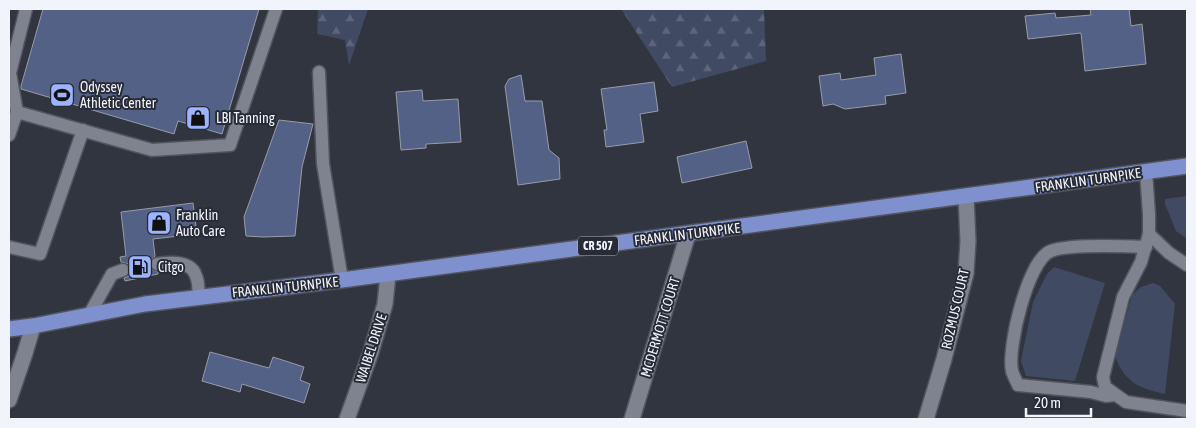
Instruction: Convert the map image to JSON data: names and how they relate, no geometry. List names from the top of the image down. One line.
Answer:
{"streets":{"main road":["FRANKLIN TURNPIKE","CR 507"],"street":["ROZMUS COURT","MCDERMOTT COURT","WAIBEL DRIVE"]},"crossings":[["FRANKLIN TURNPIKE","ROZMUS COURT"],["FRANKLIN TURNPIKE","MCDERMOTT COURT"],["FRANKLIN TURNPIKE","WAIBEL DRIVE"]],"places":{"sports":["Odyssey Athletic Center"],"shop":["LBI Tanning","Franklin Auto Care"],"fuel station":["Citgo"]},"scale_bar":"20 m"}
